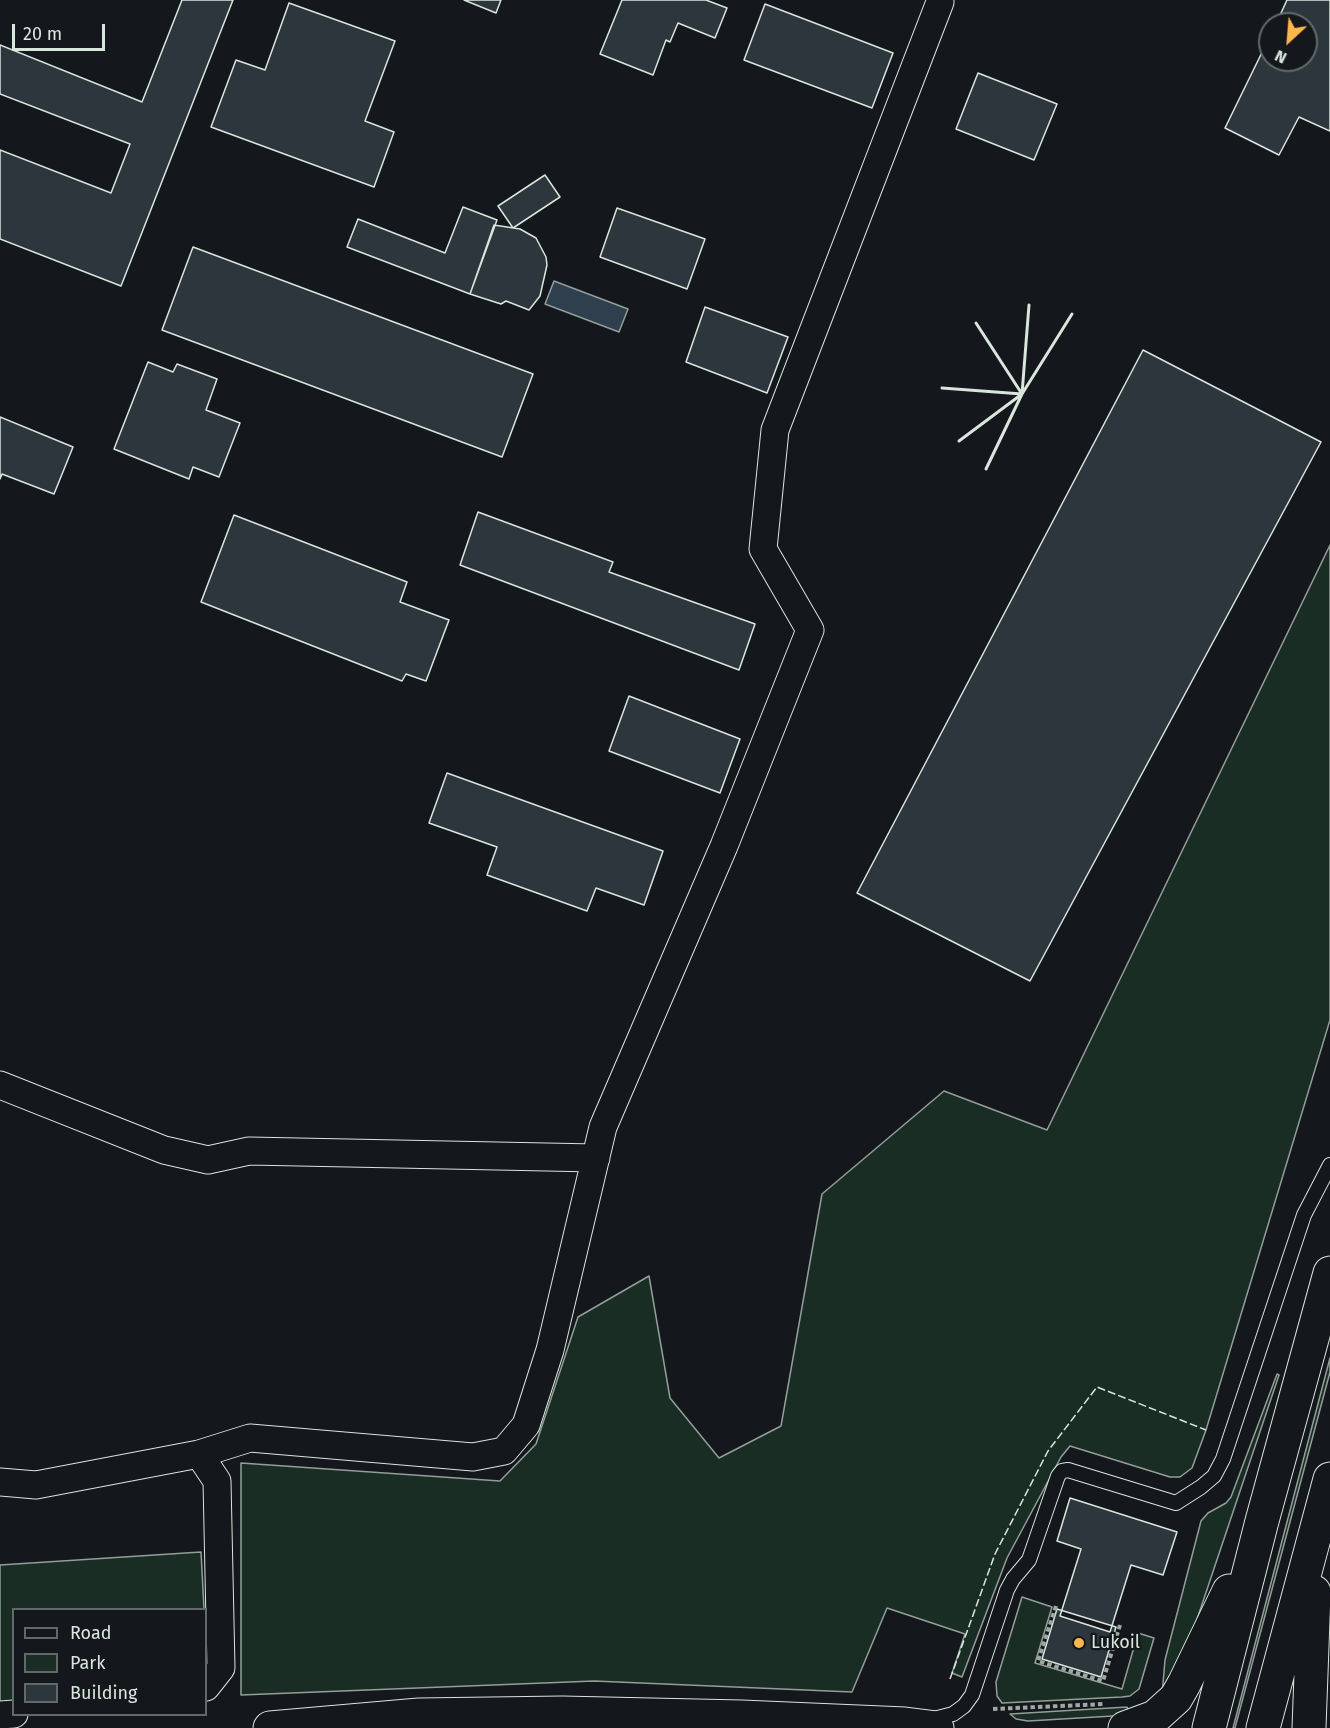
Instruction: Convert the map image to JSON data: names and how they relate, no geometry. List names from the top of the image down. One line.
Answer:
{"places":["Lukoil"],"legend":["Road","Park","Building"],"scale_bar":"20 m","north":"bottom left"}
